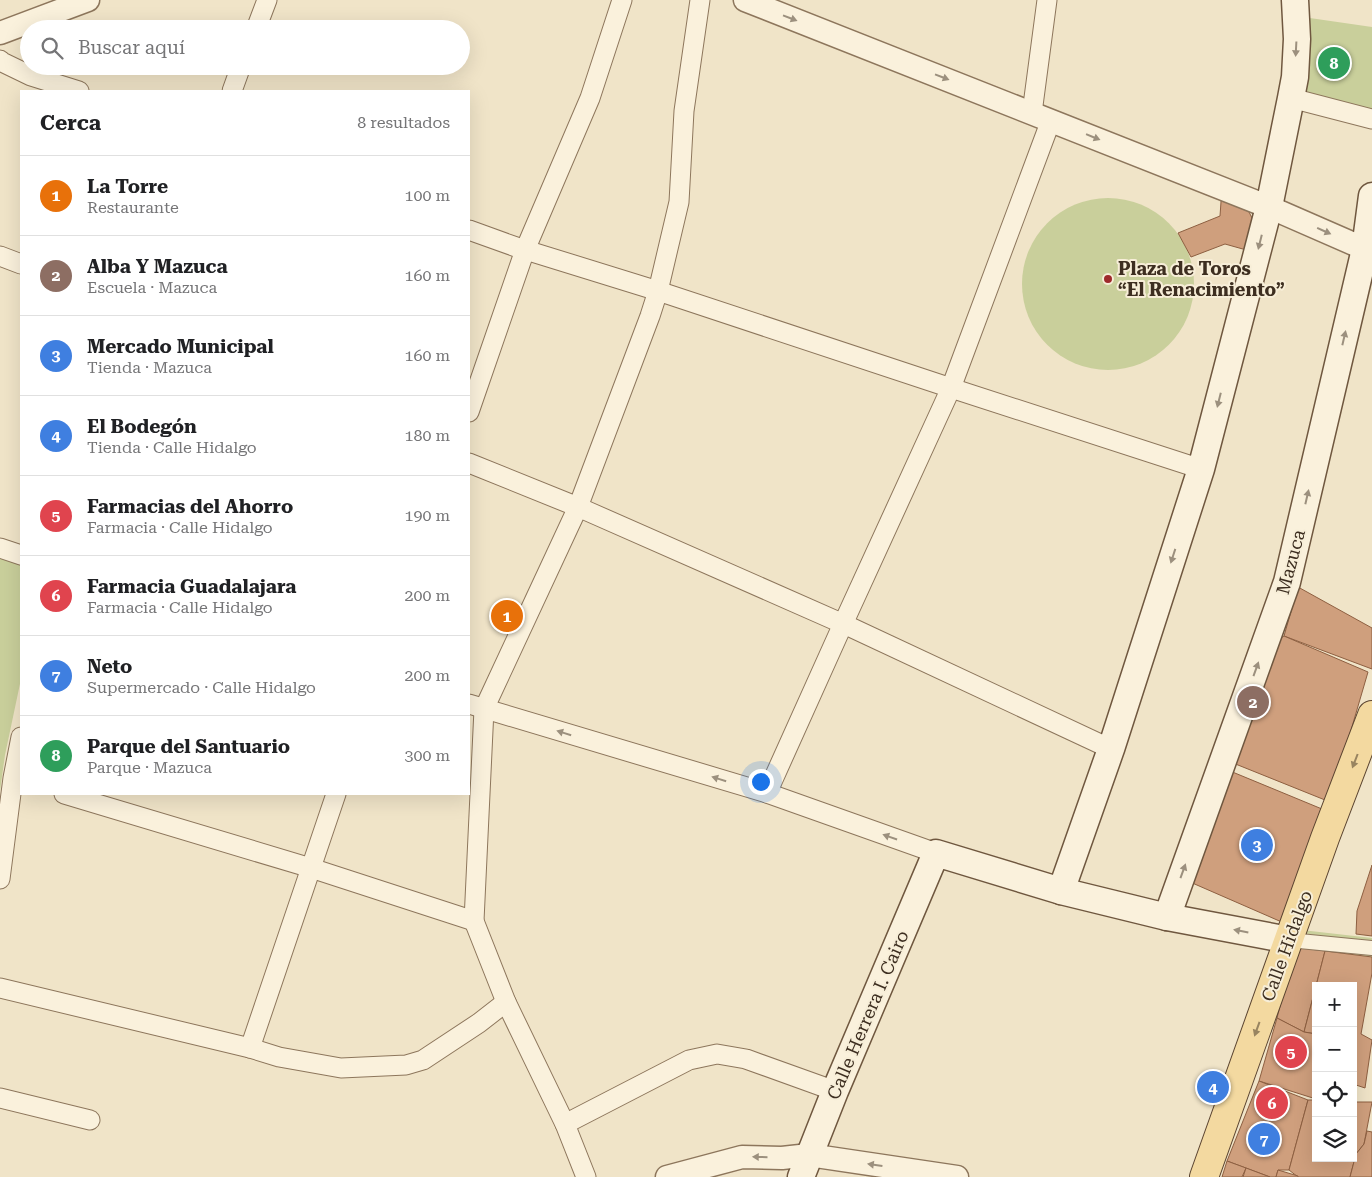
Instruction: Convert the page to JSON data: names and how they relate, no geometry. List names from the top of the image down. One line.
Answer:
{"streets":{"main road":["Mazuca","Calle Hidalgo","Calle Herrera I. Cairo"]},"places":["Plaza de Toros “El Renacimiento”"],"page":{"search":"Buscar aquí","pins":["8","1","2","3","5","4","6","7"],"heading":["Cerca","8 resultados"],"list":[{"mark":"1","name":"La Torre","note":"Restaurante","value":"100 m"},{"mark":"2","name":"Alba Y Mazuca","note":"Escuela · Mazuca","value":"160 m"},{"mark":"3","name":"Mercado Municipal","note":"Tienda · Mazuca","value":"160 m"},{"mark":"4","name":"El Bodegón","note":"Tienda · Calle Hidalgo","value":"180 m"},{"mark":"5","name":"Farmacias del Ahorro","note":"Farmacia · Calle Hidalgo","value":"190 m"},{"mark":"6","name":"Farmacia Guadalajara","note":"Farmacia · Calle Hidalgo","value":"200 m"},{"mark":"7","name":"Neto","note":"Supermercado · Calle Hidalgo","value":"200 m"},{"mark":"8","name":"Parque del Santuario","note":"Parque · Mazuca","value":"300 m"}],"map_buttons":["+","−"]}}
